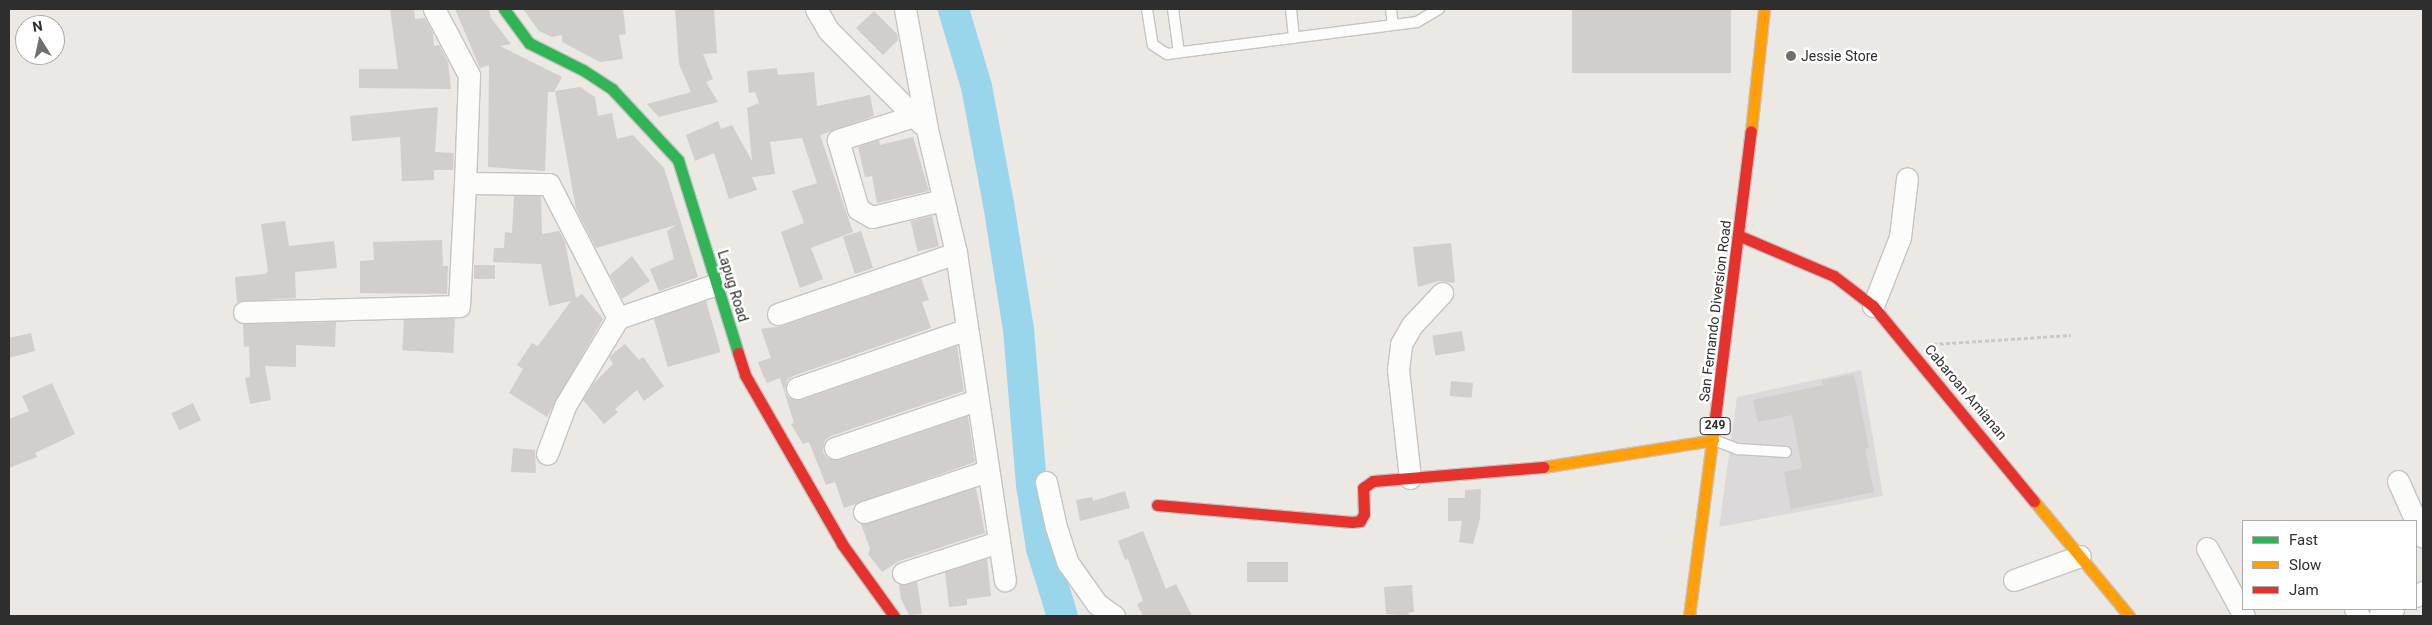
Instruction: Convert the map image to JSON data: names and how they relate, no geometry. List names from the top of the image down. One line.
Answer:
{"streets":{"main road":["Lapug Road","San Fernando Diversion Road","Cabaroan Amianan","249"]},"crossings":[["San Fernando Diversion Road","Cabaroan Amianan"]],"places":["Jessie Store"],"legend":["Fast","Slow","Jam"],"north":"top"}
